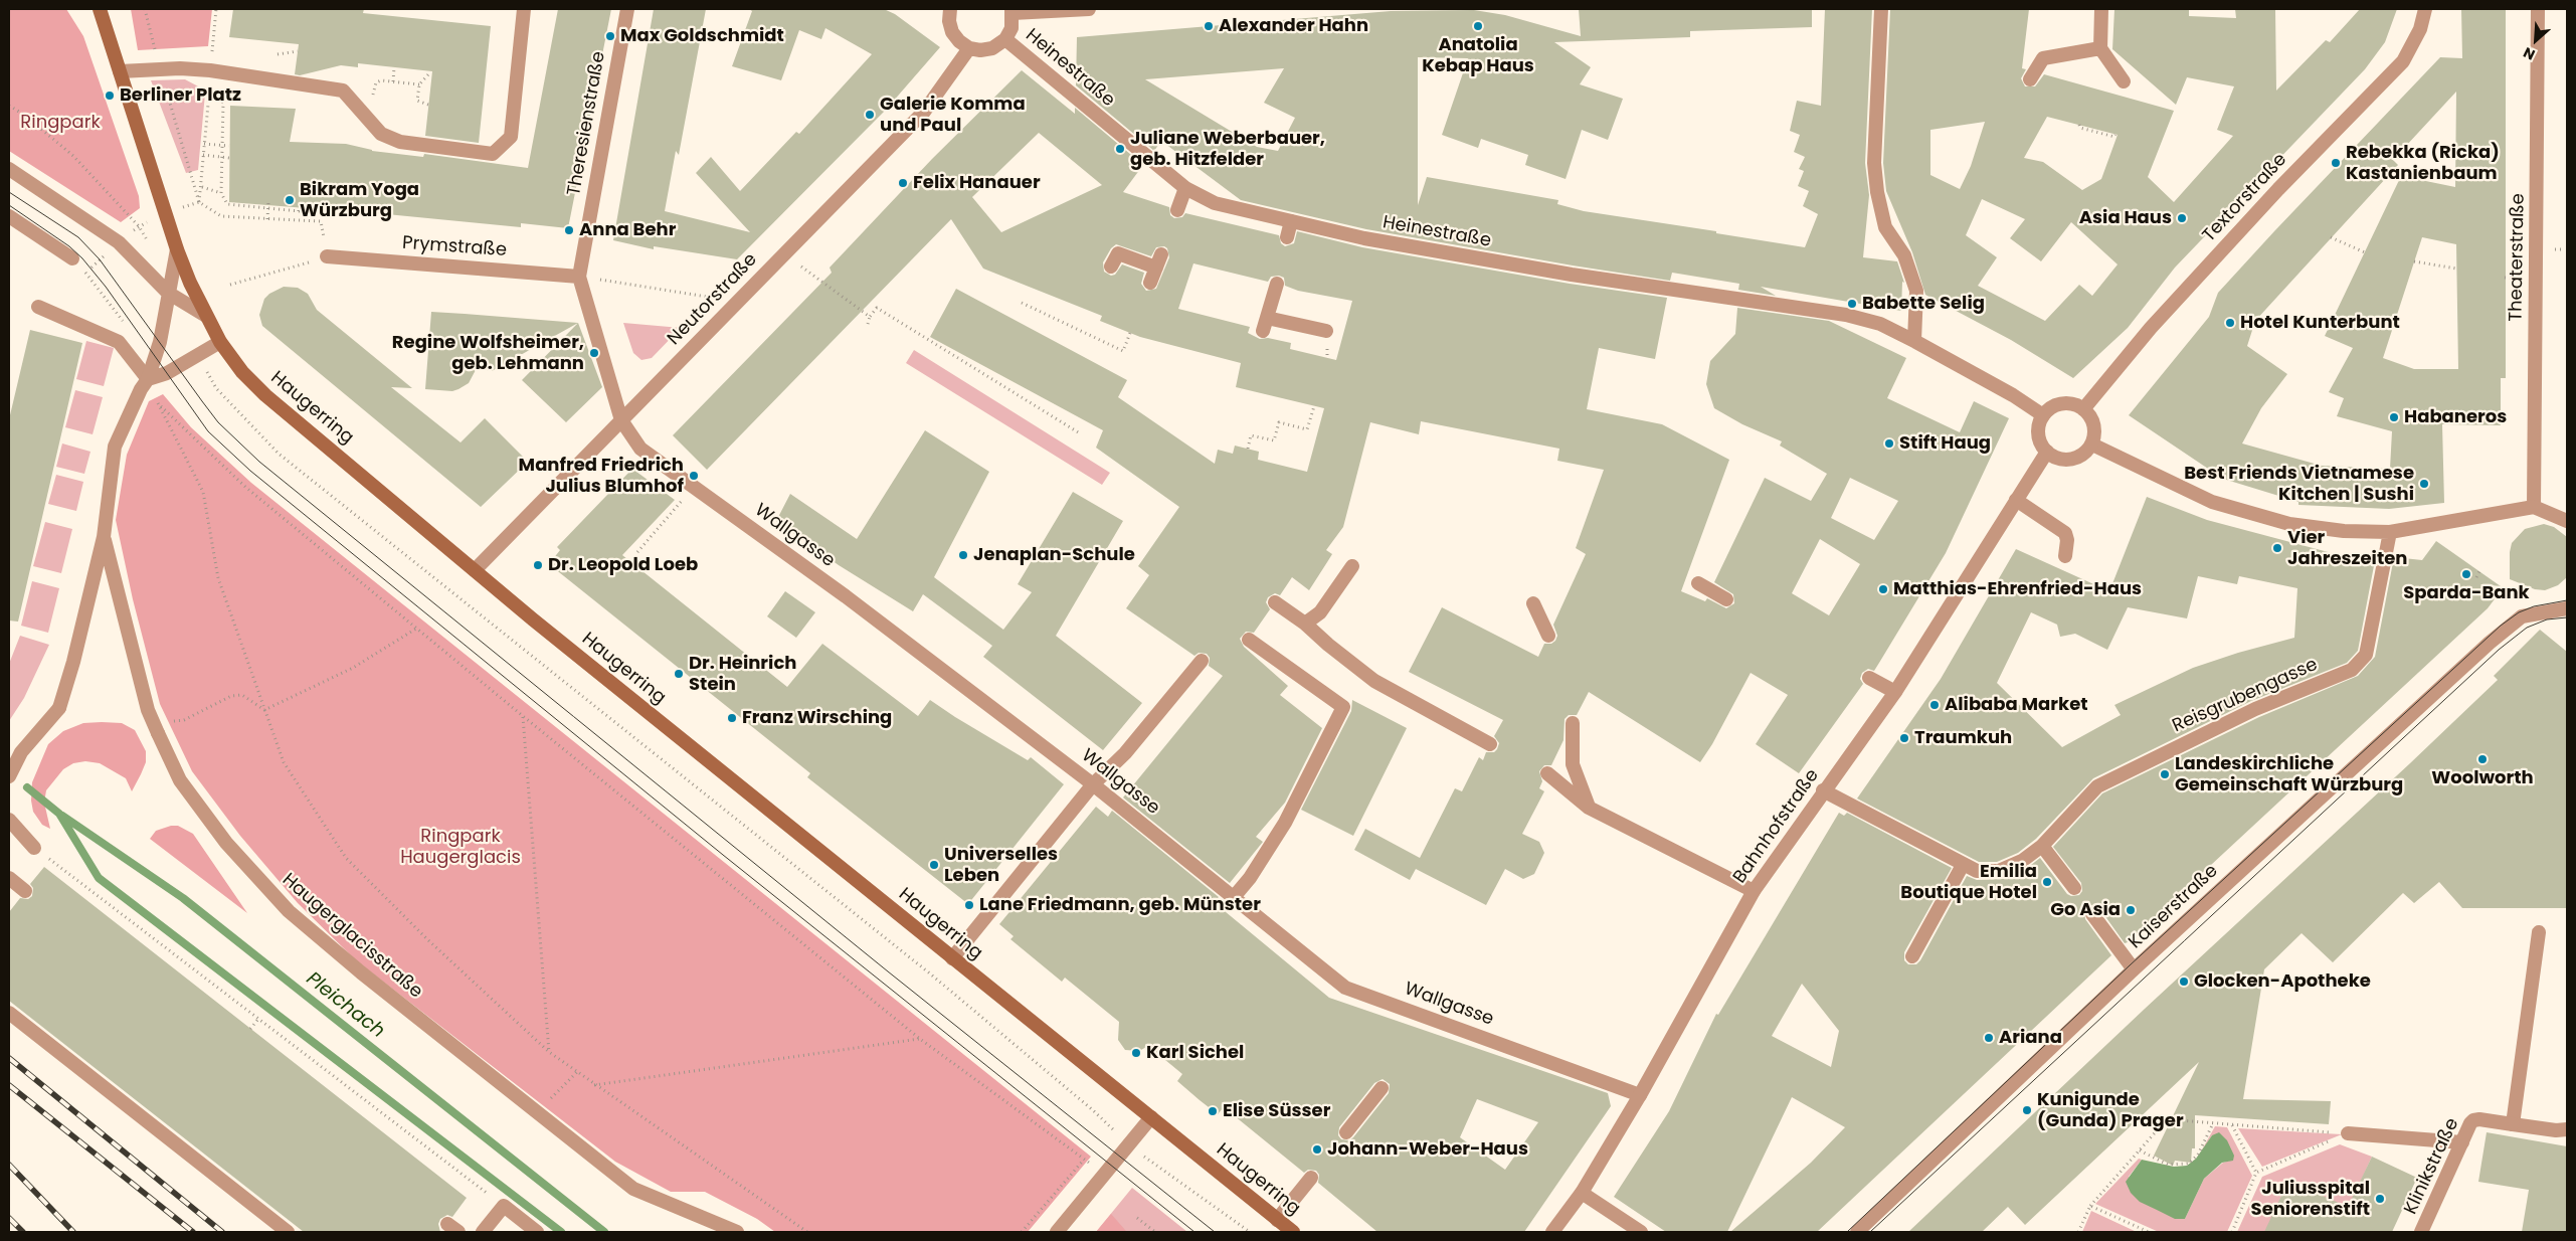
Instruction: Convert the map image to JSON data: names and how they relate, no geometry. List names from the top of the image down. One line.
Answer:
{"streets":{"main road":["Haugerring"],"street":["Heinestraße","Theresienstraße","Textorstraße","Prymstraße","Theaterstraße","Neutorstraße","Wallgasse","Reisgrubengasse","Bahnhofstraße","Kaiserstraße","Haugerglacisstraße","Klinikstraße"]},"crossings":[["Heinestraße","Textorstraße"],["Heinestraße","Bahnhofstraße"],["Theresienstraße","Prymstraße"],["Theresienstraße","Neutorstraße"],["Theresienstraße","Wallgasse"],["Textorstraße","Bahnhofstraße"],["Neutorstraße","Haugerring"],["Neutorstraße","Wallgasse"],["Wallgasse","Bahnhofstraße"],["Reisgrubengasse","Bahnhofstraße"]],"water":["Pleichach"],"parks":["Ringpark","Ringpark Haugerglacis"],"places":["Alexander Hahn","Anatolia Kebap Haus","Max Goldschmidt","Berliner Platz","Galerie Komma und Paul","Juliane Weberbauer, geb. Hitzfelder","Rebekka (Ricka) Kastanienbaum","Felix Hanauer","Bikram Yoga Würzburg","Asia Haus","Anna Behr","Babette Selig","Hotel Kunterbunt","Regine Wolfsheimer, geb. Lehmann","Habaneros","Stift Haug","Manfred Friedrich Julius Blumhof","Best Friends Vietnamese Kitchen | Sushi","Vier Jahreszeiten","Jenaplan-Schule","Dr. Leopold Loeb","Sparda-Bank","Matthias-Ehrenfried-Haus","Dr. Heinrich Stein","Alibaba Market","Franz Wirsching","Traumkuh","Woolworth","Landeskirchliche Gemeinschaft Würzburg","Universelles Leben","Emilia Boutique Hotel","Lane Friedmann, geb. Münster","Go Asia","Glocken-Apotheke","Ariana","Karl Sichel","Kunigunde (Gunda) Prager","Elise Süsser","Johann-Weber-Haus","Juliusspital Seniorenstift"],"north":"bottom left"}
